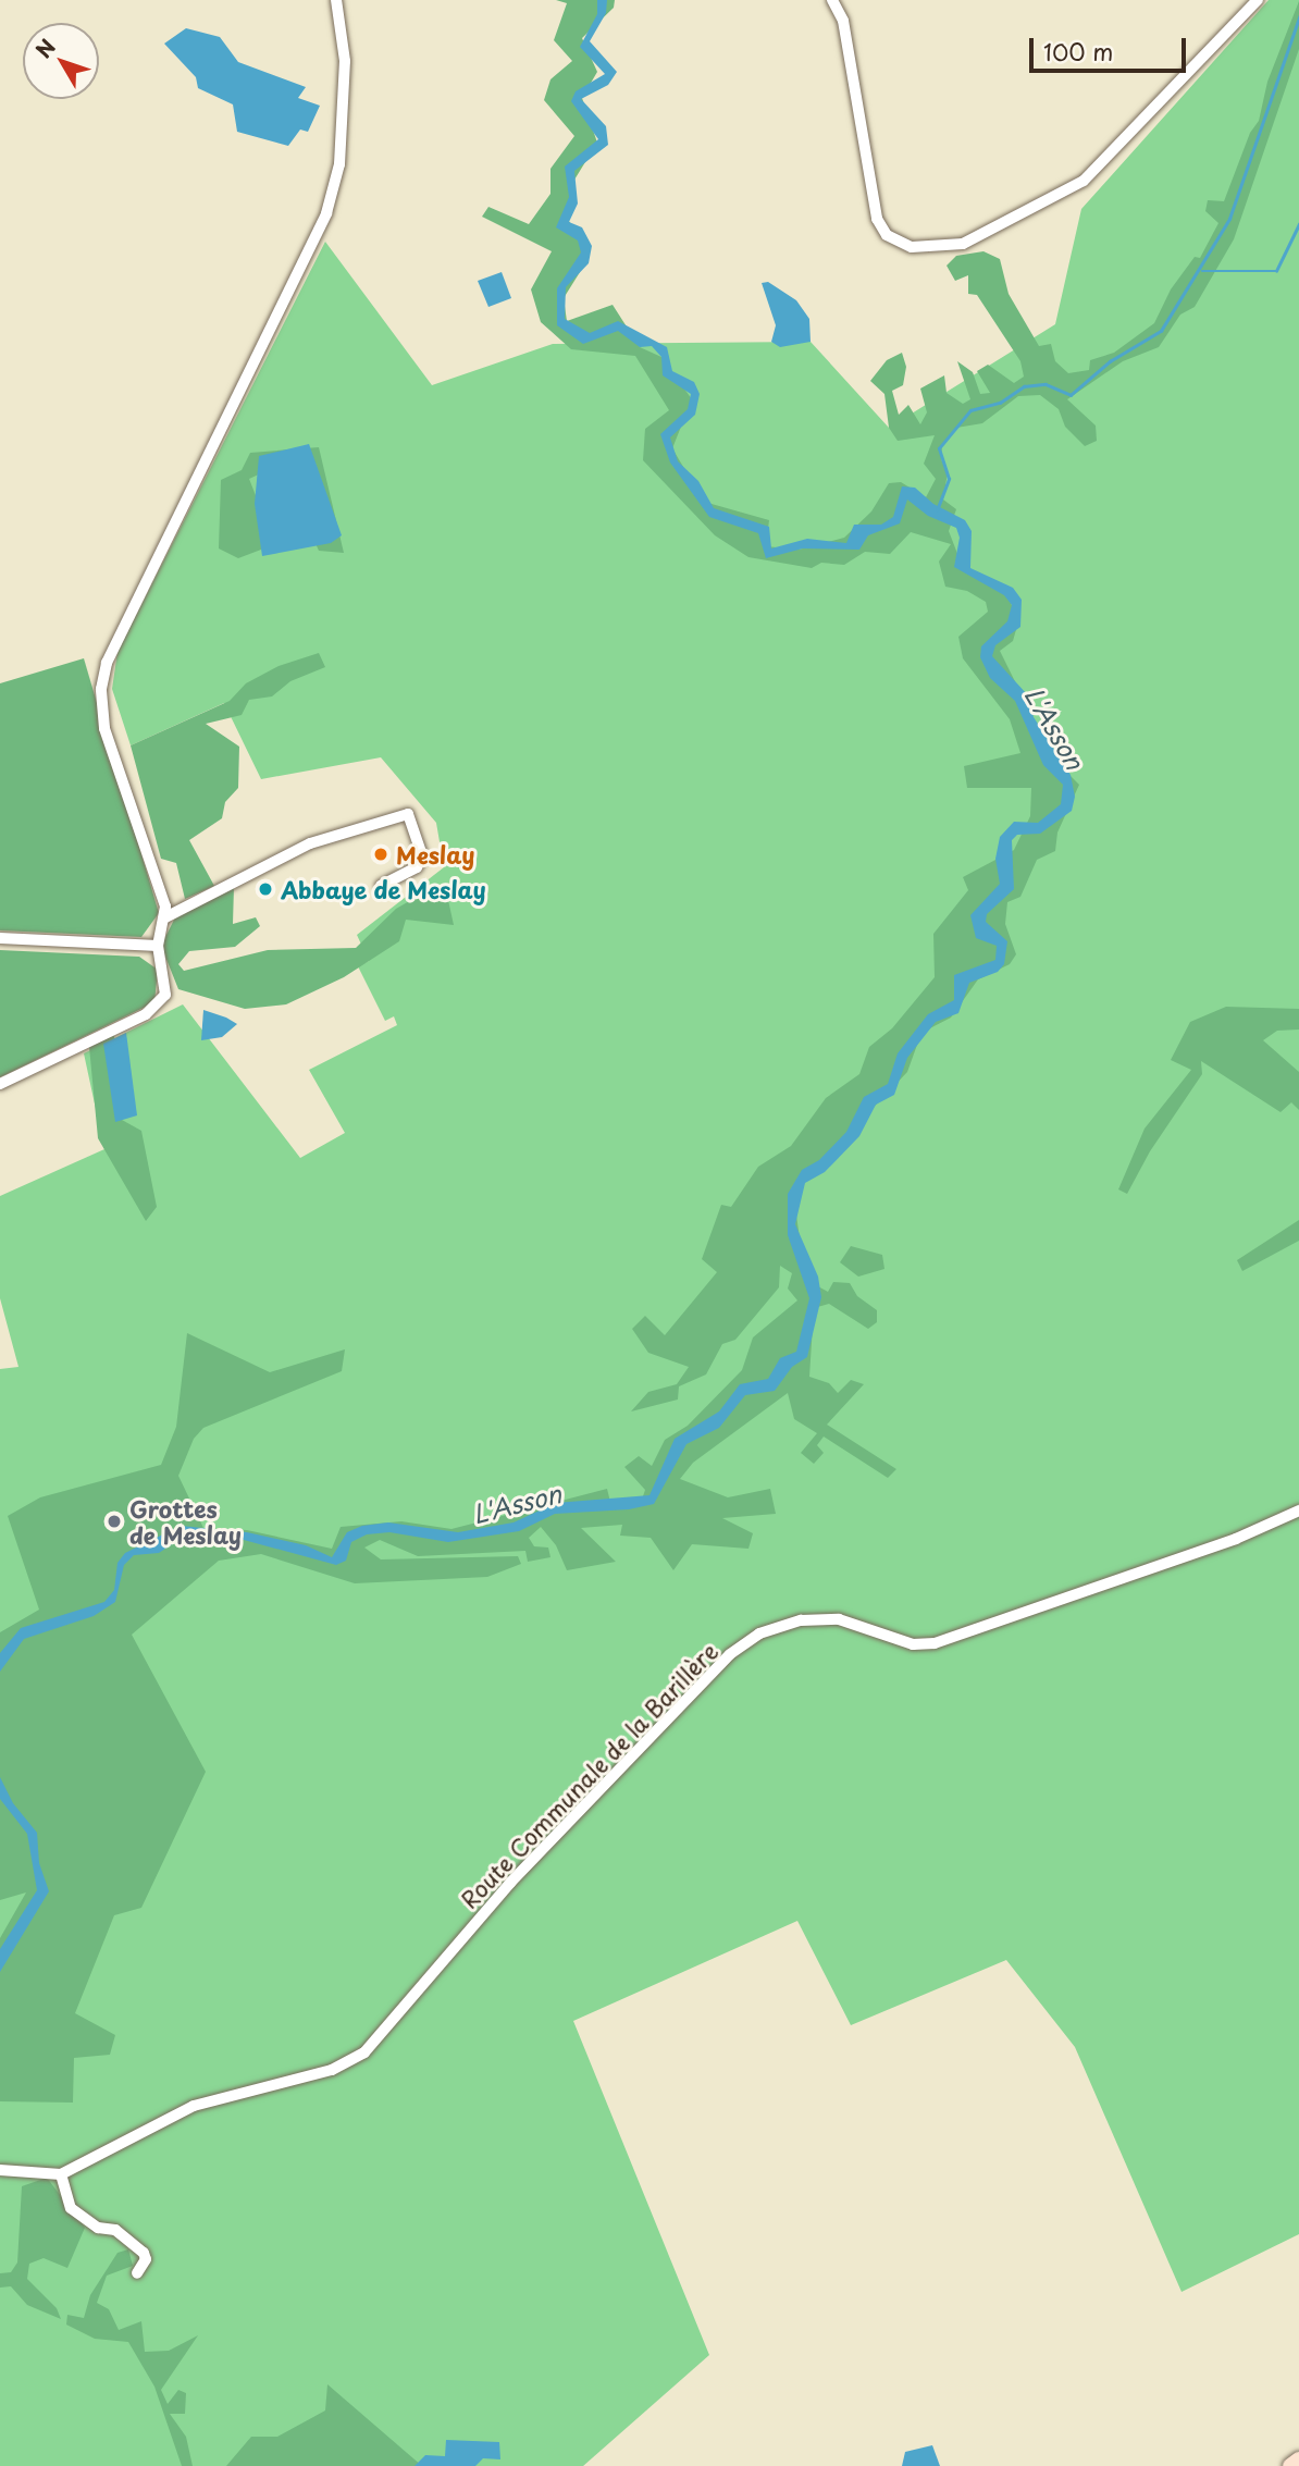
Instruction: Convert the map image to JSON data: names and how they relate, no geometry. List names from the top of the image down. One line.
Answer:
{"streets":{"street":["Route Communale de la Barillère"]},"water":["L'Asson"],"places":["Meslay","Abbaye de Meslay","Grottes de Meslay"],"scale_bar":"100 m","north":"top left"}
